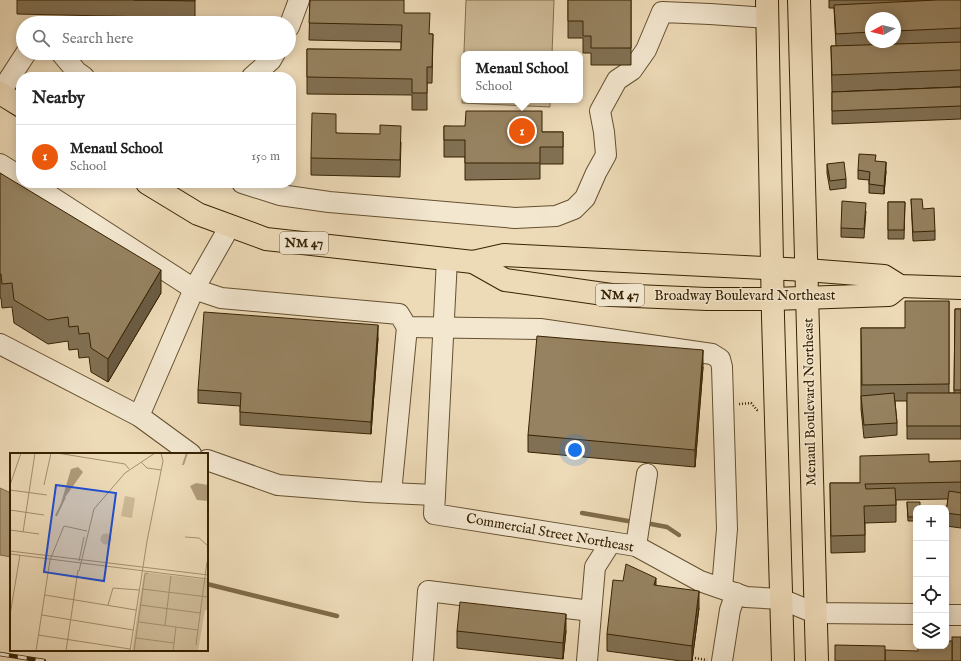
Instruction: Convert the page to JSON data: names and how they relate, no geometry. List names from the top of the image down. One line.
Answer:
{"streets":{"main road":["NM 47","Broadway Boulevard Northeast","Menaul Boulevard Northeast"],"street":["Commercial Street Northeast"]},"crossings":[["Broadway Boulevard Northeast","Menaul Boulevard Northeast"],["Menaul Boulevard Northeast","Commercial Street Northeast"]],"north":"left","page":{"search":"Search here","popup":["Menaul School","School"],"heading":"Nearby","pins":"1","list":[{"mark":"1","name":"Menaul School","note":"School","value":"150 m"}],"map_buttons":["+","−"]}}
